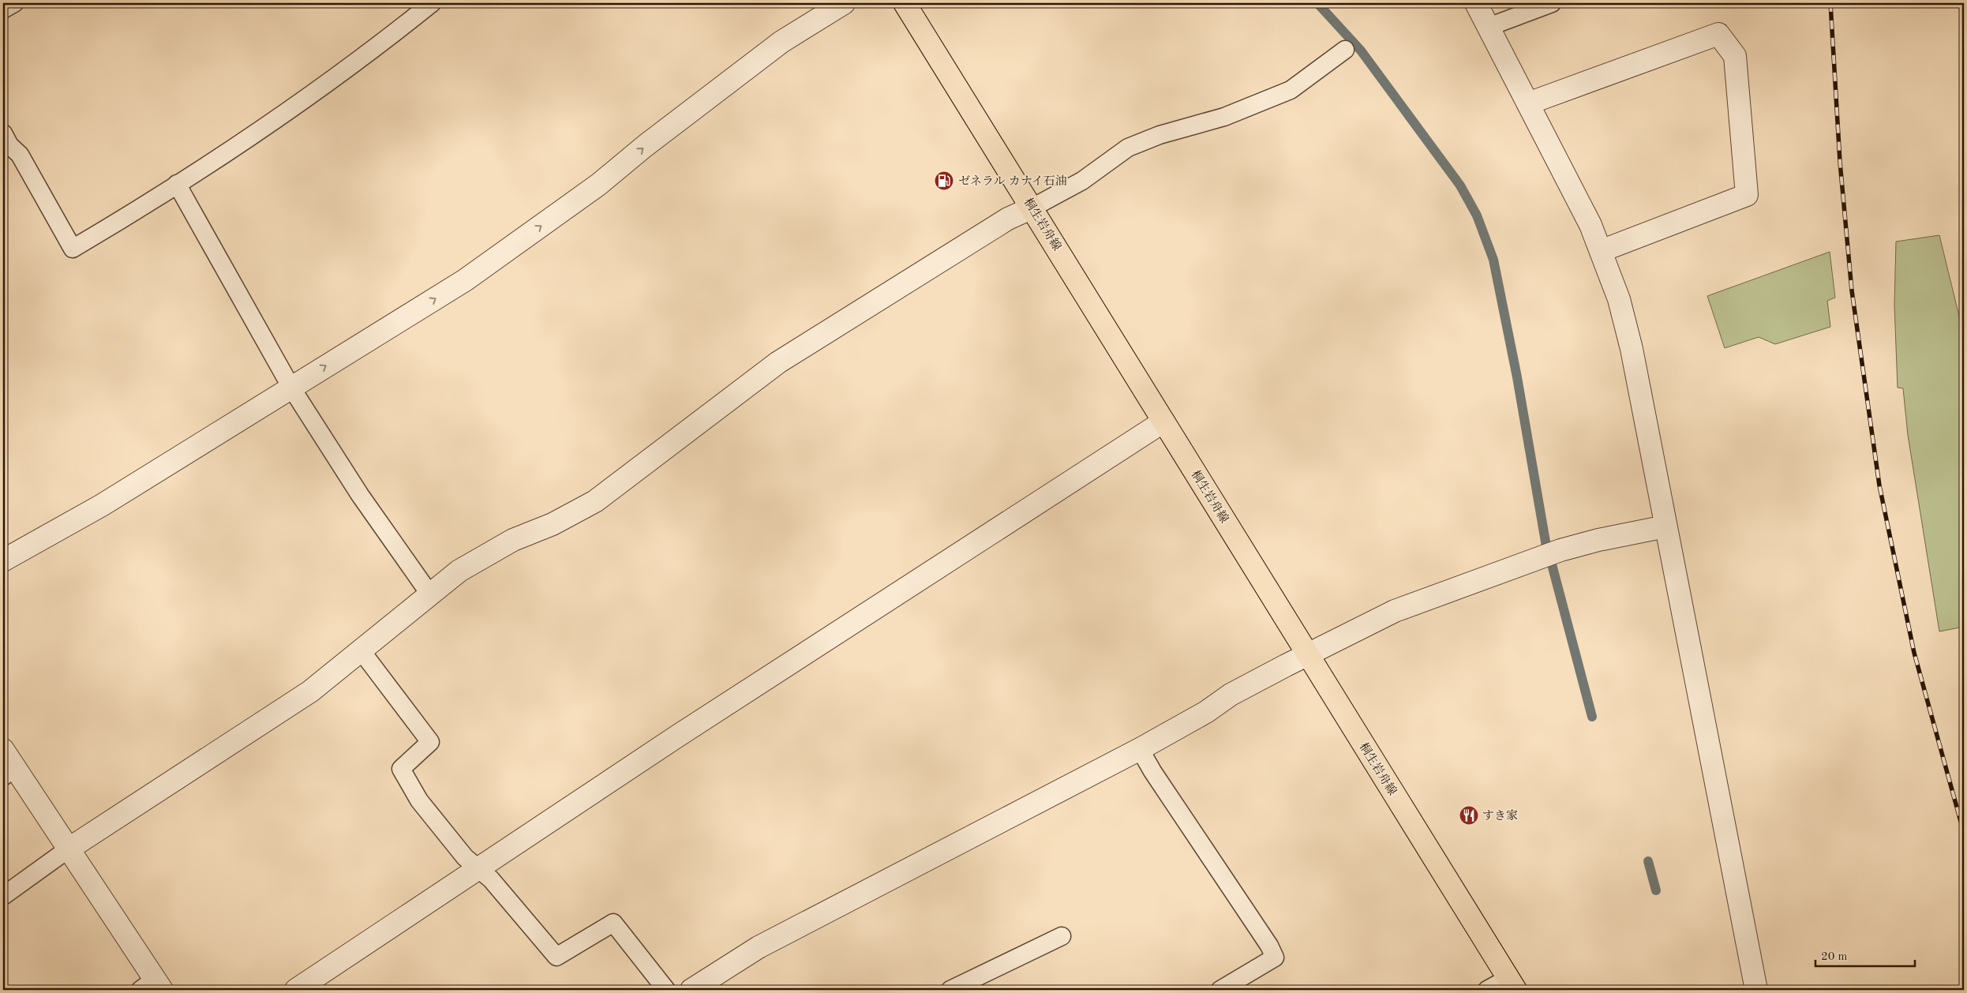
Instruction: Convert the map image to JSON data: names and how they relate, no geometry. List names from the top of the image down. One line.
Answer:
{"streets":{"main road":["桐生岩舟線"]},"places":{"fuel station":["ゼネラル カナイ石油"],"restaurant":["すき家"]},"scale_bar":"20 m"}
